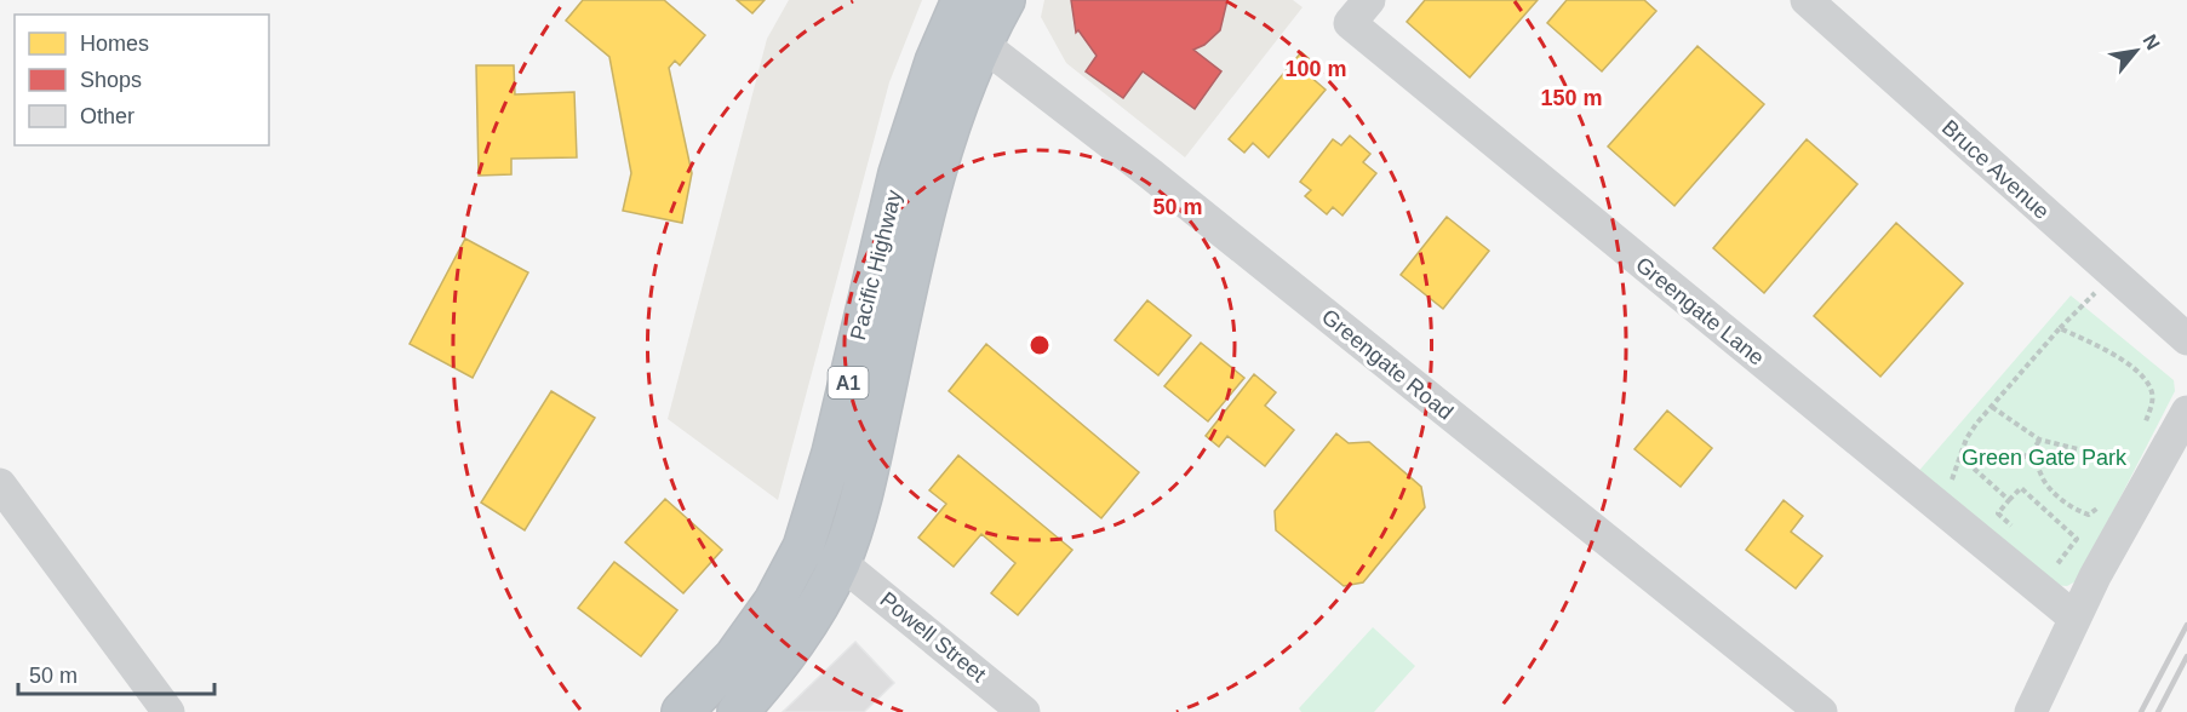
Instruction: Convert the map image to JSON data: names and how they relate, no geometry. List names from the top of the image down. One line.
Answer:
{"streets":{"highway":["Pacific Highway","A1"],"street":["Bruce Avenue","Greengate Lane","Greengate Road","Powell Street"]},"crossings":[["Pacific Highway","Greengate Road"],["Pacific Highway","Powell Street"]],"parks":["Green Gate Park"],"legend":["Homes","Shops","Other"],"scale_bar":"50 m","north":"top right","rings":["100 m","150 m","50 m"]}
